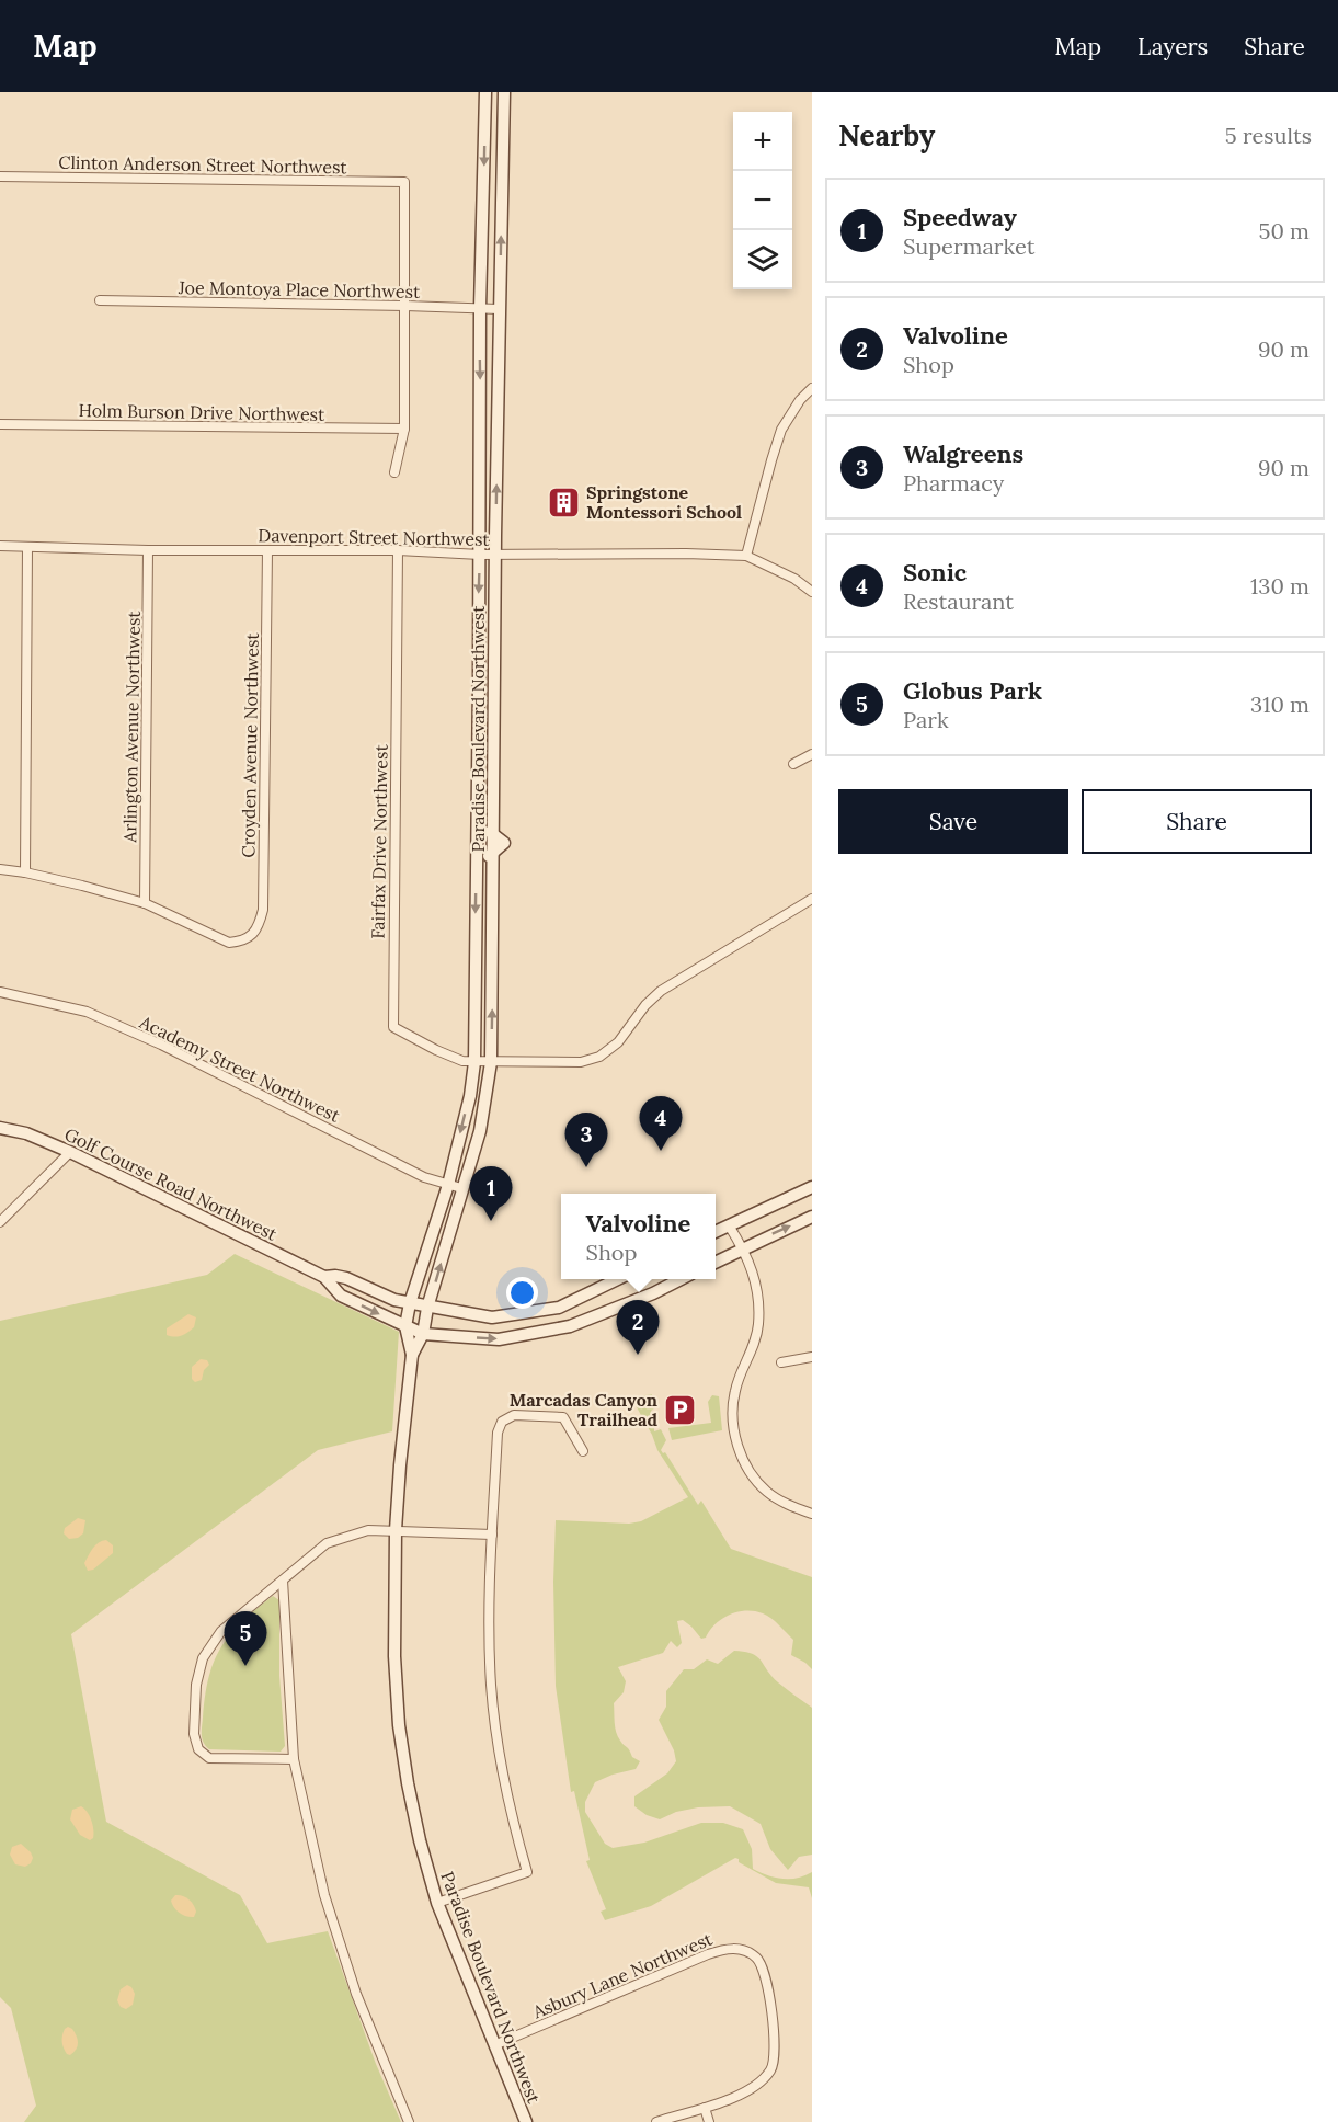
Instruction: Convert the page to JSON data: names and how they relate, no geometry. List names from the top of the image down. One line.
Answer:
{"streets":{"street":["Clinton Anderson Street Northwest","Joe Montoya Place Northwest","Holm Burson Drive Northwest","Davenport Street Northwest","Arlington Avenue Northwest","Paradise Boulevard Northwest","Croyden Avenue Northwest","Fairfax Drive Northwest","Academy Street Northwest","Golf Course Road Northwest","Asbury Lane Northwest"]},"crossings":[["Clinton Anderson Street Northwest","Joe Montoya Place Northwest"],["Joe Montoya Place Northwest","Paradise Boulevard Northwest"],["Davenport Street Northwest","Arlington Avenue Northwest"],["Davenport Street Northwest","Paradise Boulevard Northwest"],["Davenport Street Northwest","Croyden Avenue Northwest"],["Davenport Street Northwest","Fairfax Drive Northwest"],["Arlington Avenue Northwest","Croyden Avenue Northwest"],["Paradise Boulevard Northwest","Fairfax Drive Northwest"],["Paradise Boulevard Northwest","Academy Street Northwest"],["Paradise Boulevard Northwest","Golf Course Road Northwest"],["Paradise Boulevard Northwest","Asbury Lane Northwest"]],"places":{"building":["Springstone Montessori School"],"parking":["Marcadas Canyon Trailhead"]},"page":{"header":"Map","nav":["Map","Layers","Share"],"heading":["Nearby","5 results"],"map_buttons":["+","−"],"list":[{"mark":"1","name":"Speedway","note":"Supermarket","value":"50 m"},{"mark":"2","name":"Valvoline","note":"Shop","value":"90 m"},{"mark":"3","name":"Walgreens","note":"Pharmacy","value":"90 m"},{"mark":"4","name":"Sonic","note":"Restaurant","value":"130 m"},{"mark":"5","name":"Globus Park","note":"Park","value":"310 m"}],"buttons":["Save","Share"],"pins":["4","3","1","2","5"],"popup":["Valvoline","Shop"]}}
